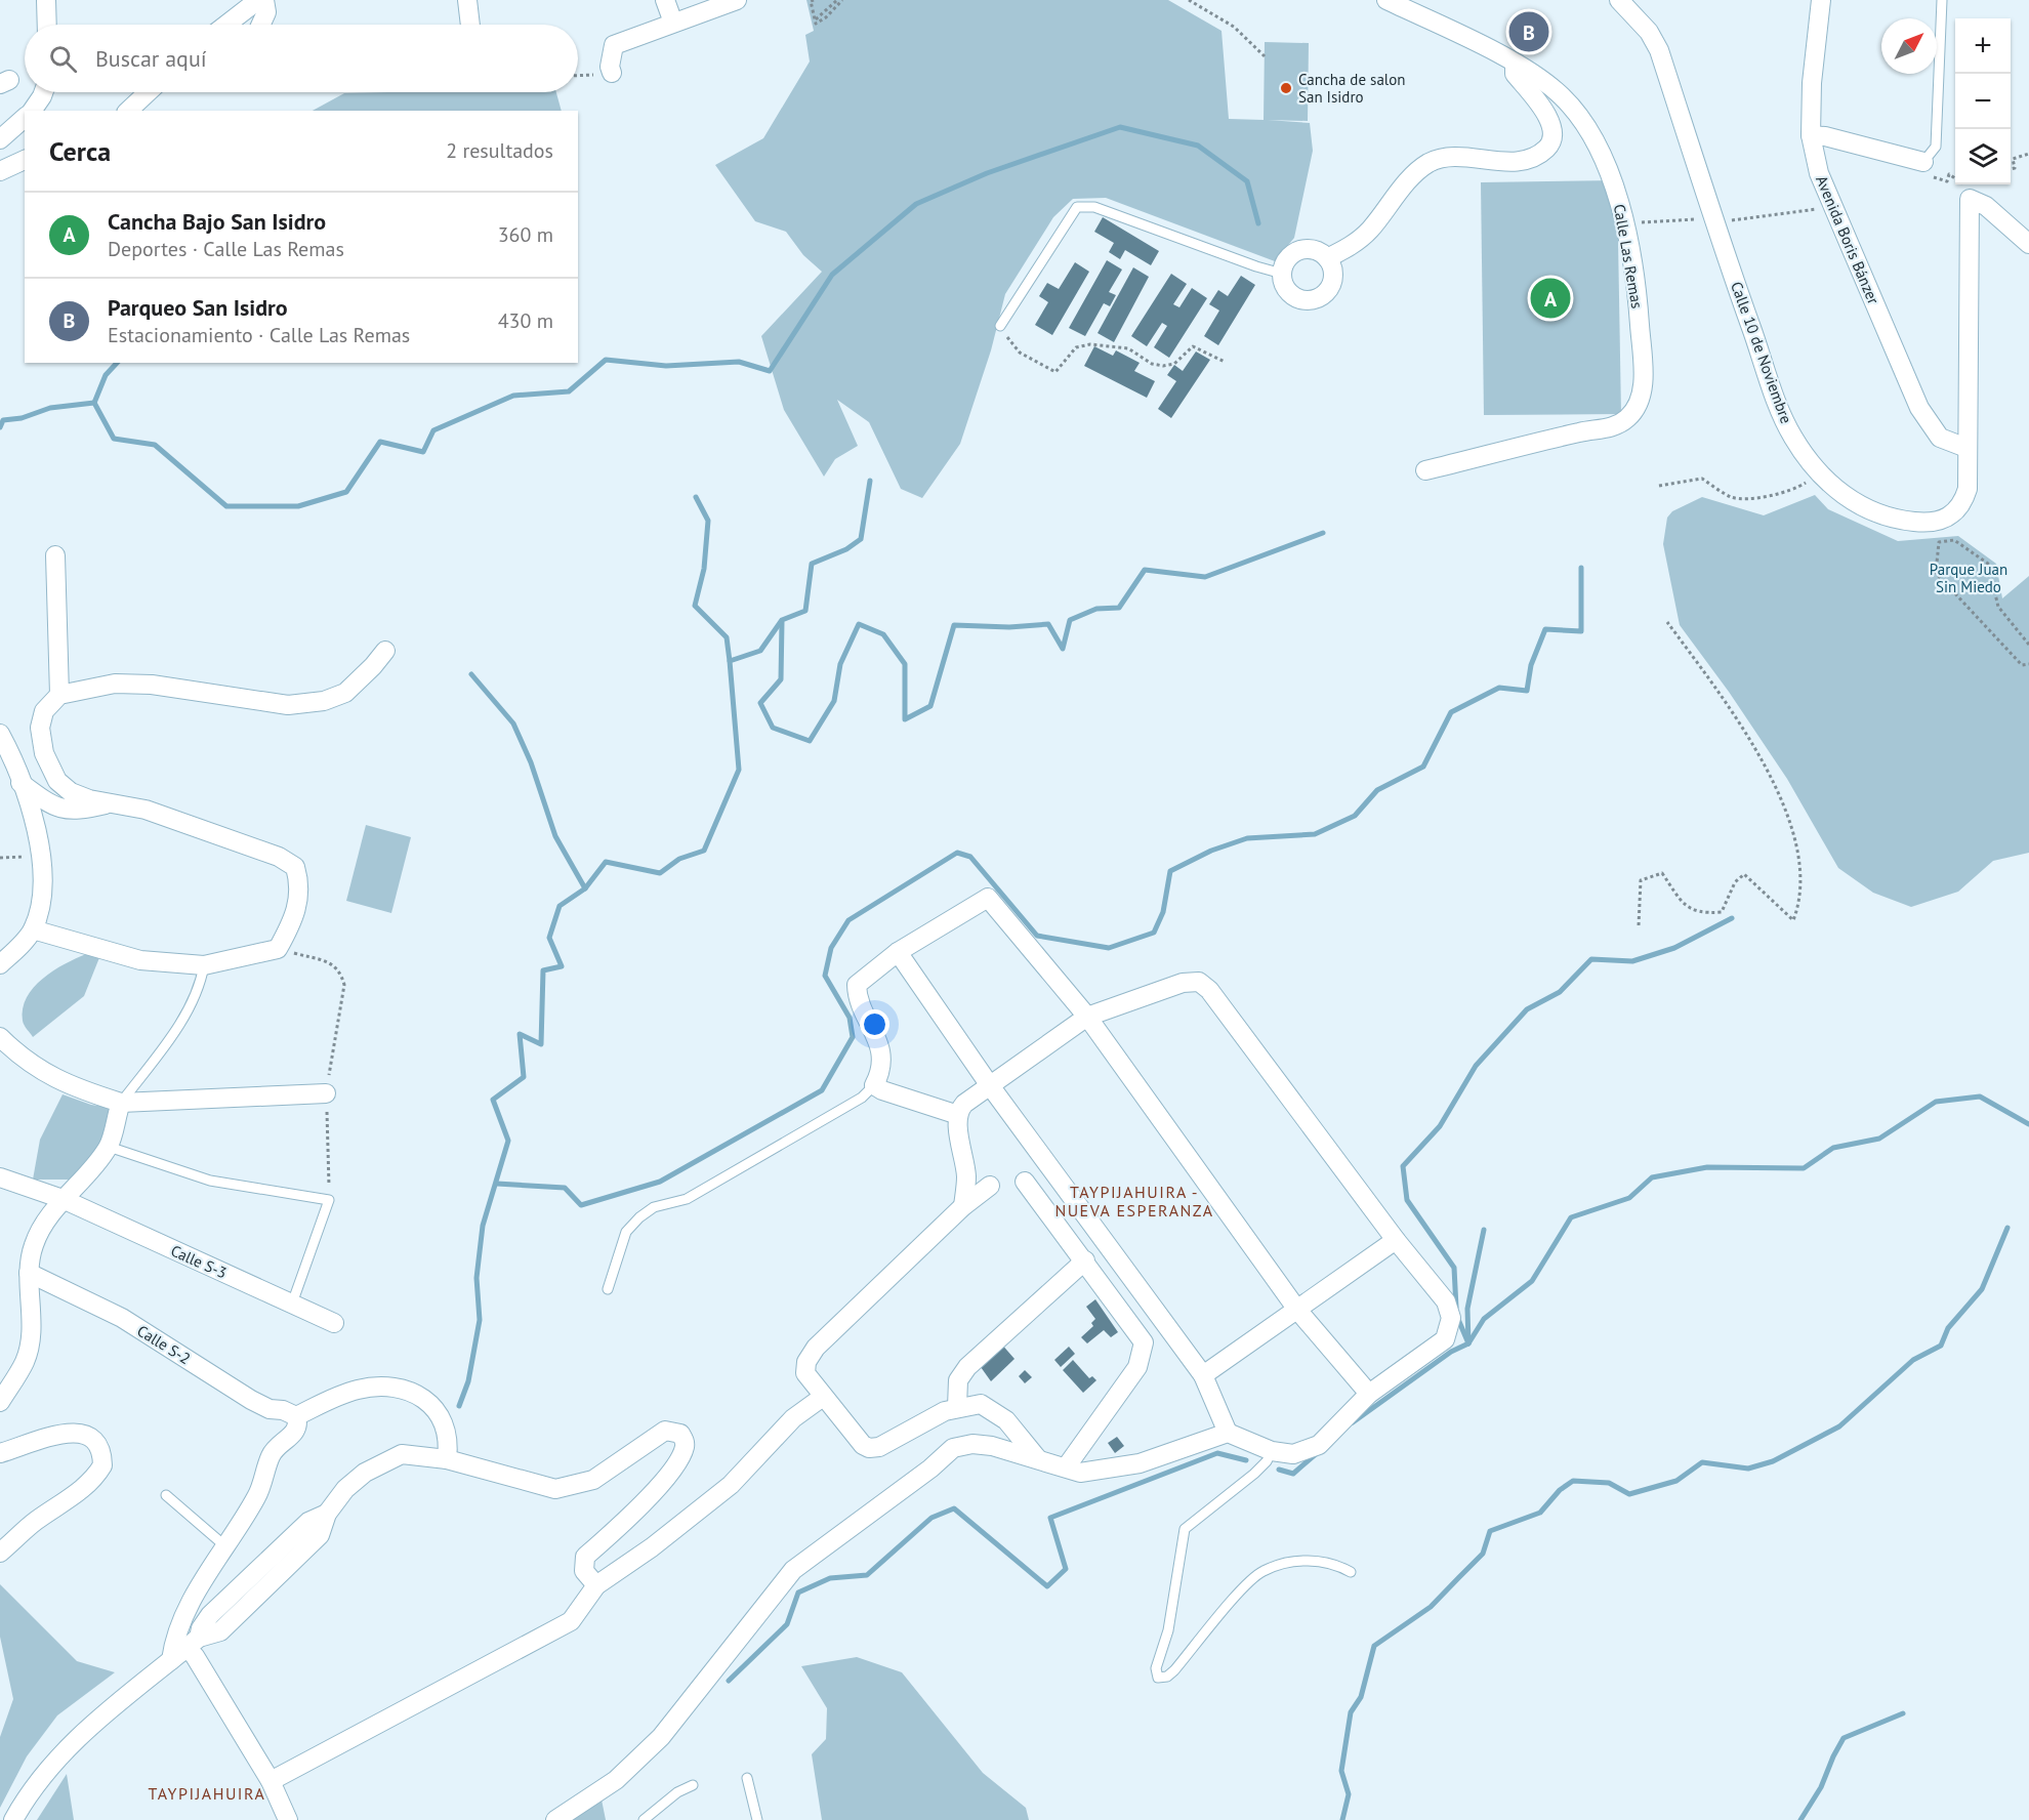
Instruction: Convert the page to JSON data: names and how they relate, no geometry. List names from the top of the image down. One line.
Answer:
{"streets":{"street":["Avenida Boris Bánzer","Calle Las Remas","Calle 10 de Noviembre","Calle S-3","Calle S-2"]},"crossings":[["Avenida Boris Bánzer","Calle 10 de Noviembre"]],"districts":["TAYPIJAHUIRA - NUEVA ESPERANZA","TAYPIJAHUIRA"],"parks":["Parque Juan Sin Miedo"],"places":["Cancha de salon San Isidro"],"north":"top right","page":{"pins":["B","A"],"map_buttons":["+","−"],"search":"Buscar aquí","heading":["Cerca","2 resultados"],"list":[{"mark":"A","name":"Cancha Bajo San Isidro","note":"Deportes · Calle Las Remas","value":"360 m"},{"mark":"B","name":"Parqueo San Isidro","note":"Estacionamiento · Calle Las Remas","value":"430 m"}]}}
